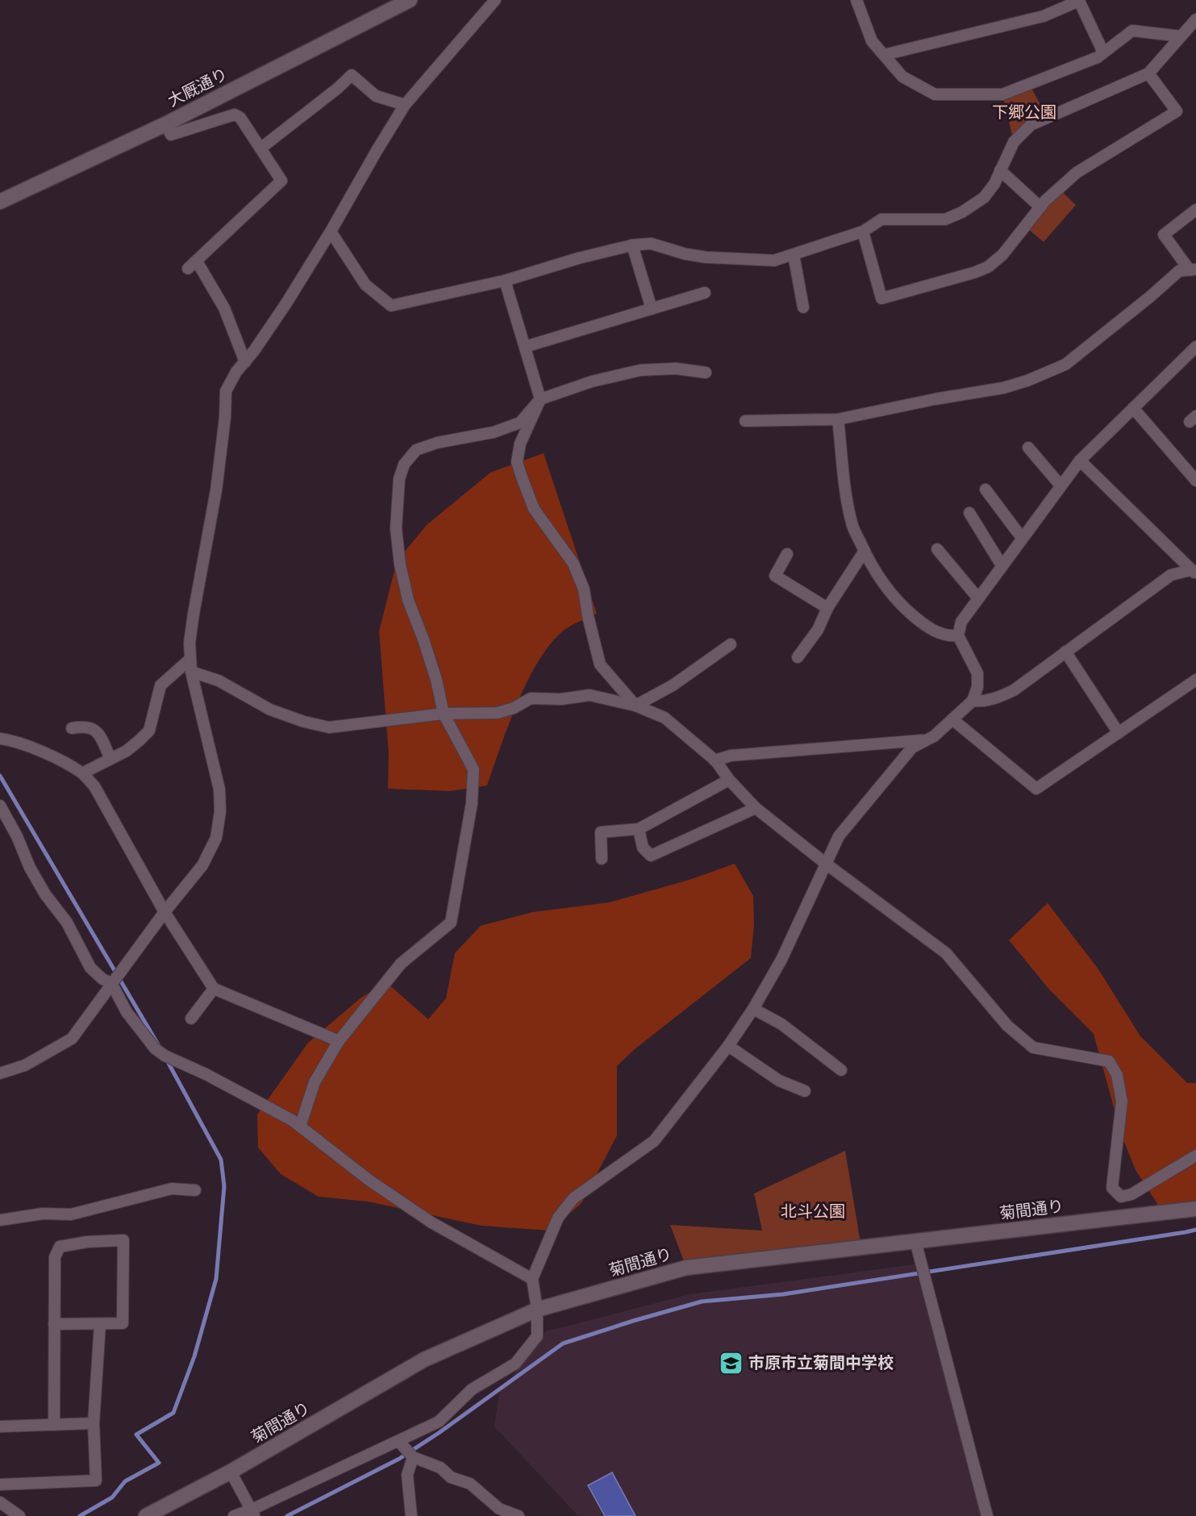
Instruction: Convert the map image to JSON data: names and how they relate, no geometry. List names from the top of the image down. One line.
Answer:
{"streets":{"street":["大厩通り","菊間通り"]},"parks":["下郷公園","北斗公園"],"places":{"school or university":["市原市立菊間中学校"]}}
